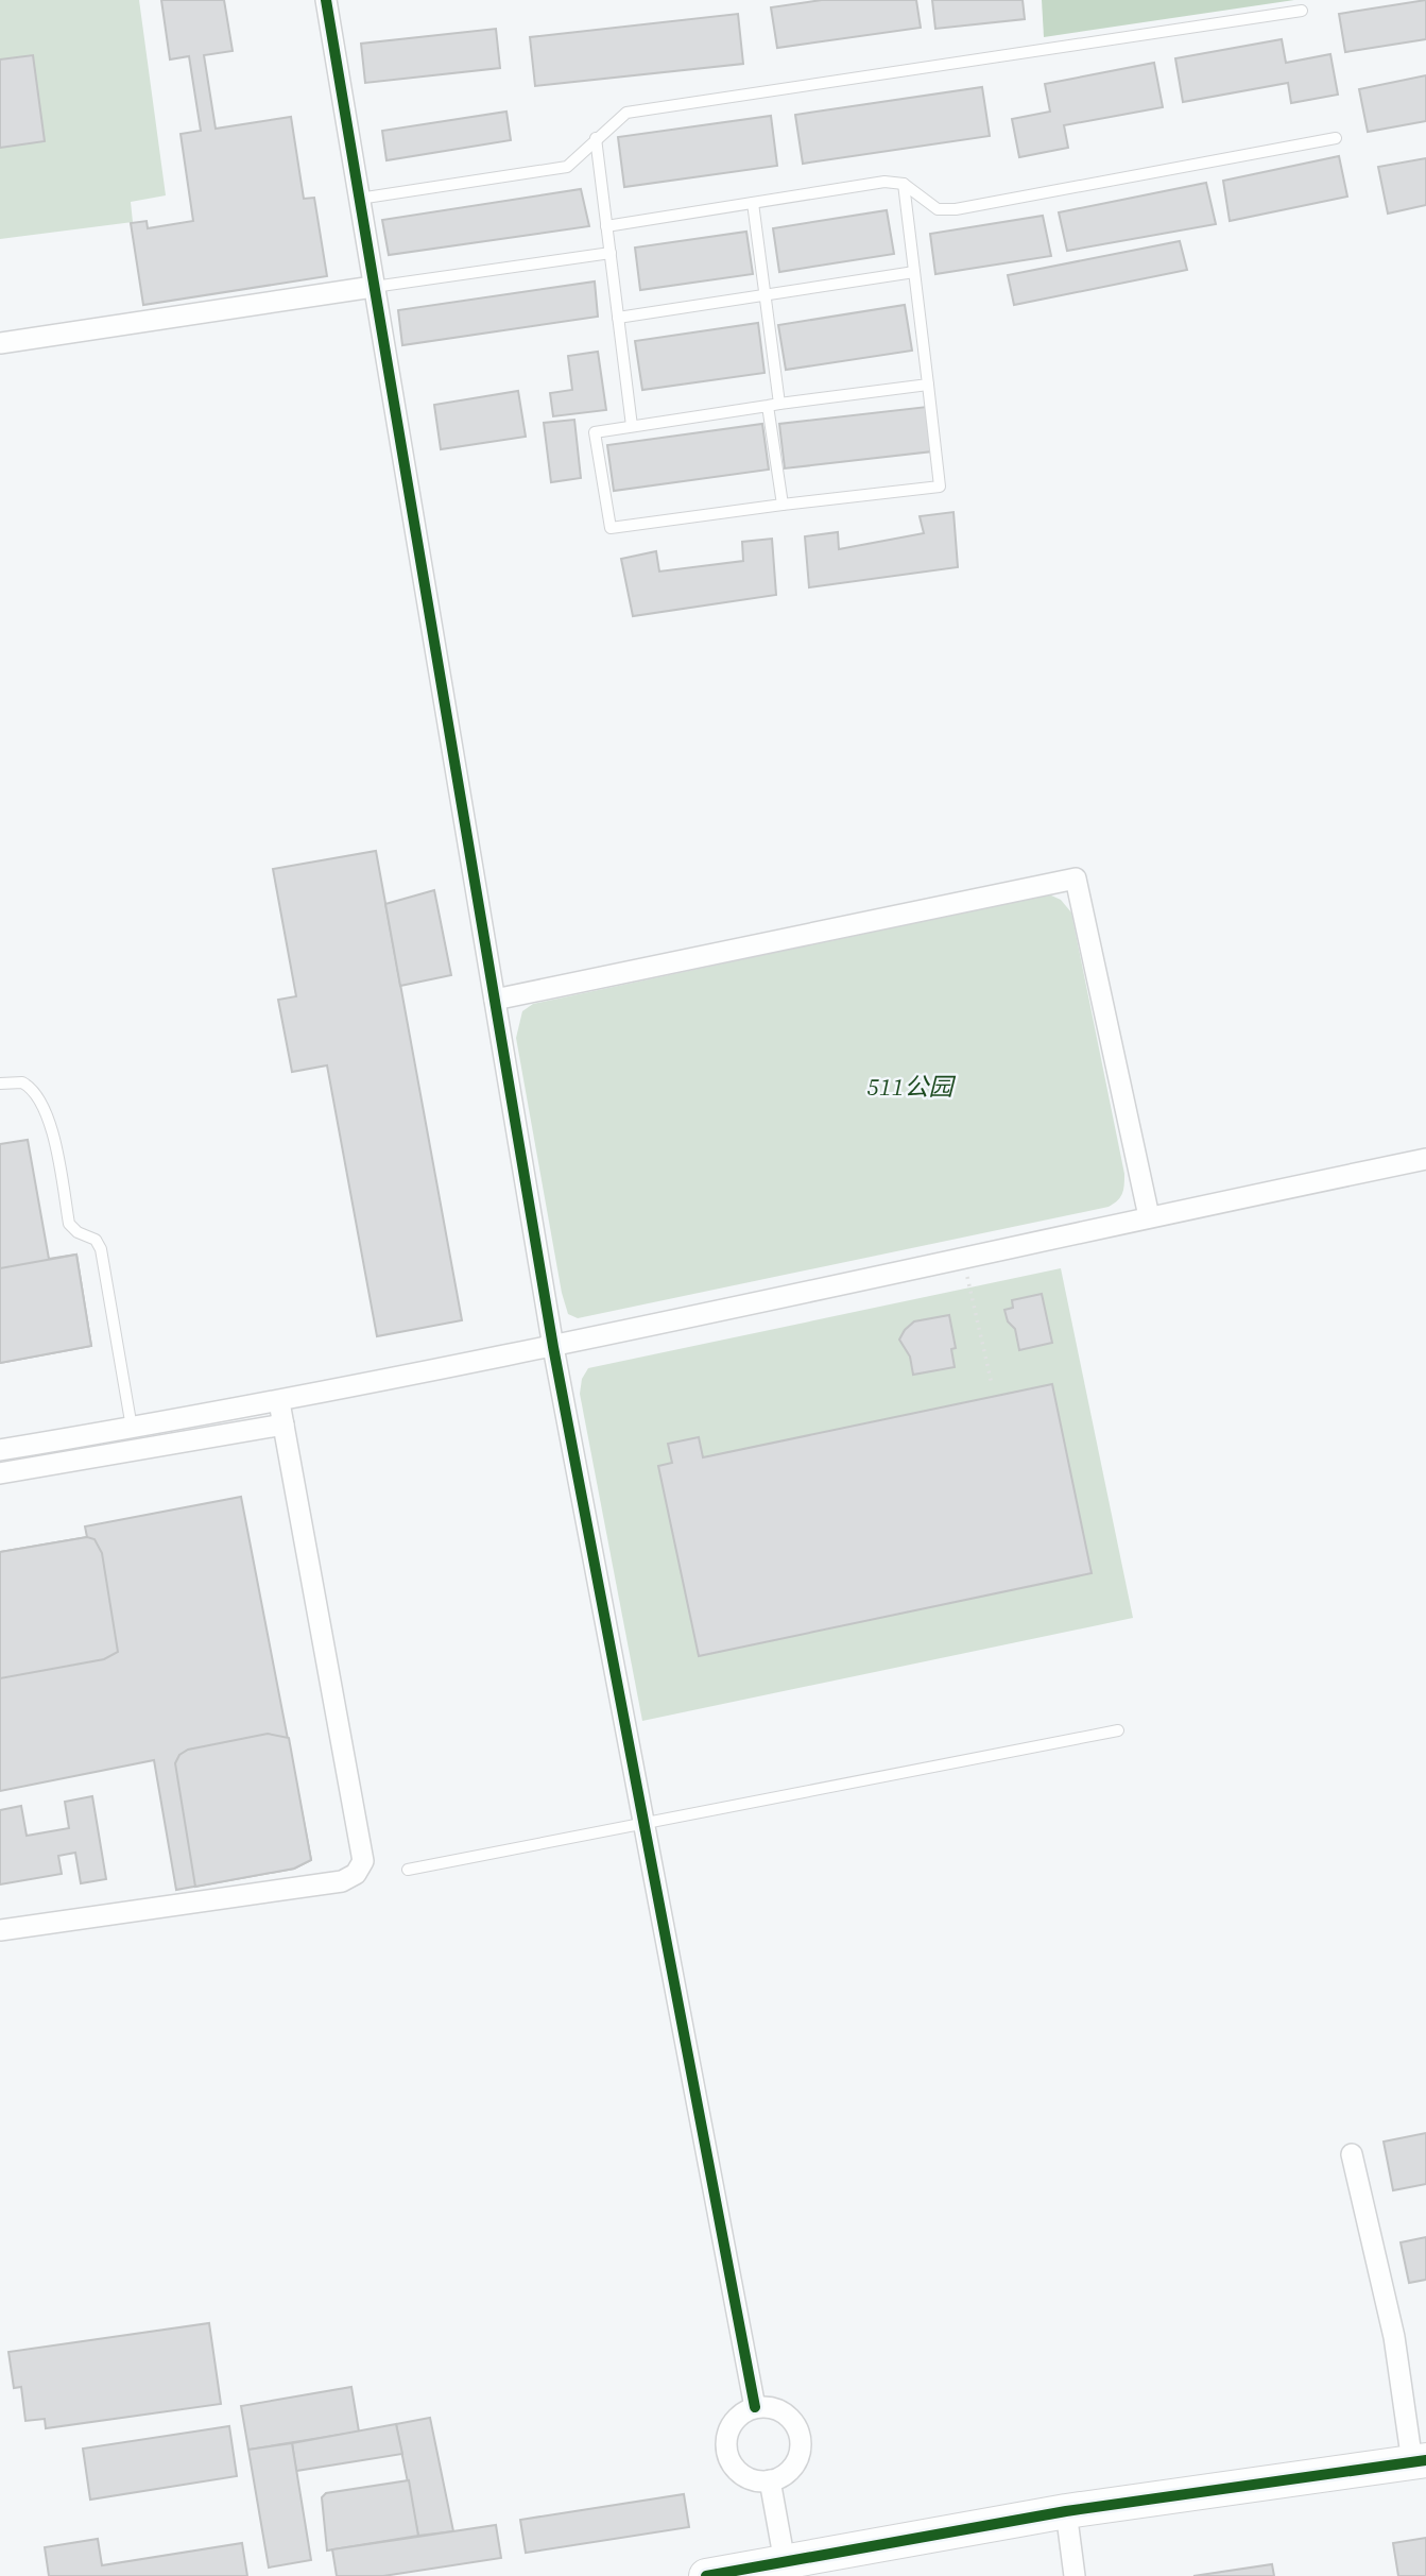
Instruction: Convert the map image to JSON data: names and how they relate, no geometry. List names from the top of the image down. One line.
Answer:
{"parks":["511公园"]}
